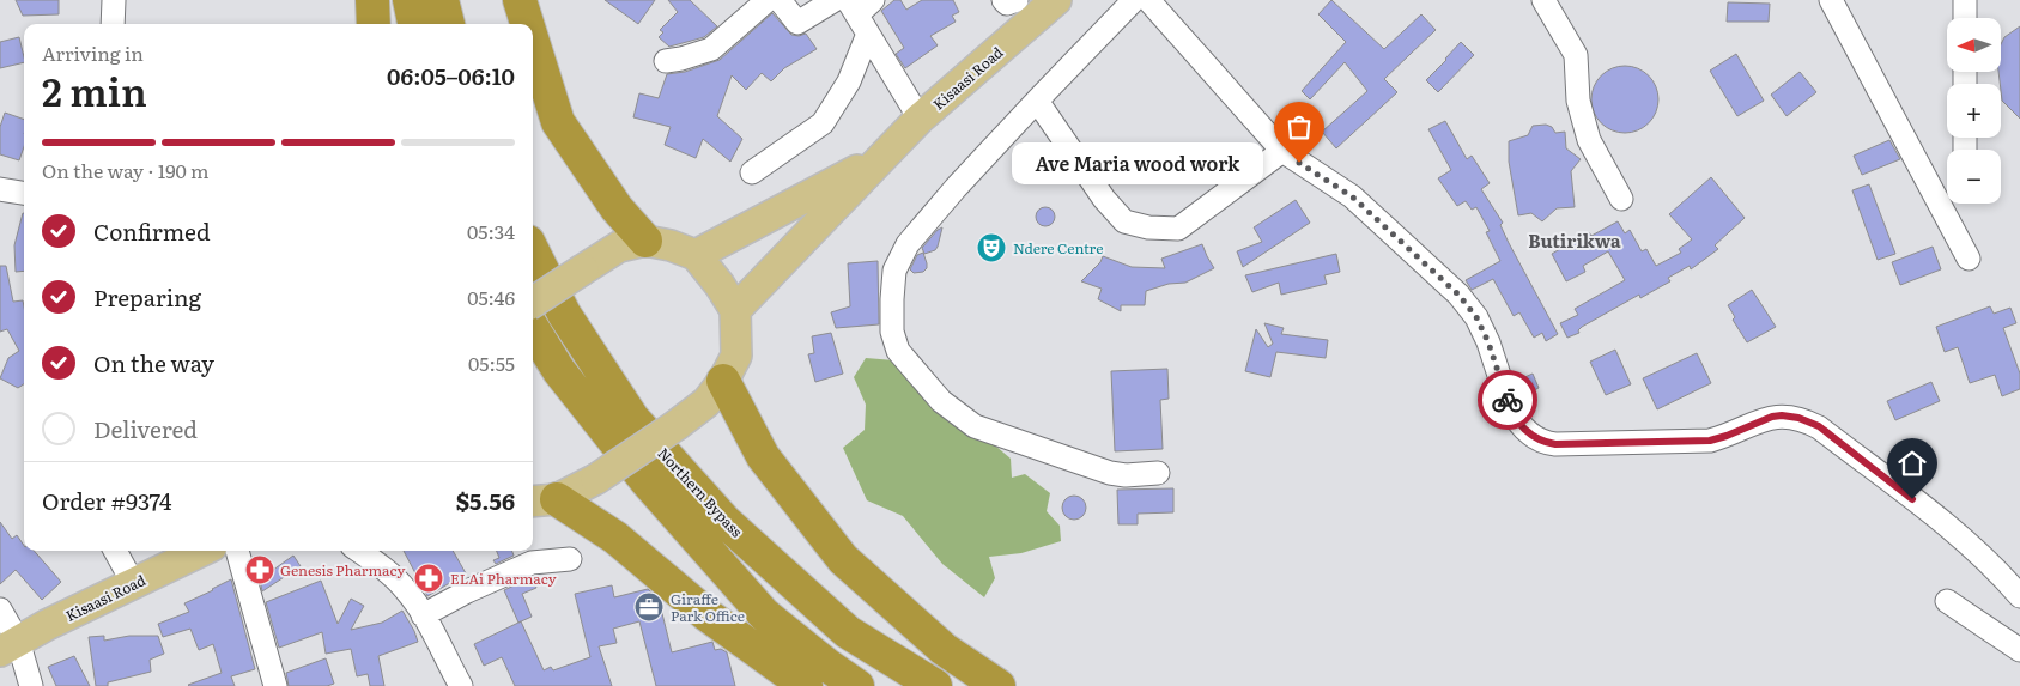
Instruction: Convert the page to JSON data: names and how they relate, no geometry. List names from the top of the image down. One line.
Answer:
{"streets":{"highway":["Northern Bypass"],"main road":["Kisaasi Road"]},"districts":["Butirikwa"],"places":{"other":["Ave Maria wood work"],"theatre":["Ndere Centre"],"pharmacy":["Genesis Pharmacy","ELAi Pharmacy"],"office":["Giraffe Park Office"]},"north":"left","page":{"map_buttons":["+","−"],"heading":["2 min","Arriving in","06:05–06:10"],"panel":["Order #9374","$5.56"],"bar":"On the way · 190 m","bubble":"Ave Maria wood work","list":[["Confirmed","05:34"],["Preparing","05:46"],["On the way","05:55"],"Delivered"]}}
